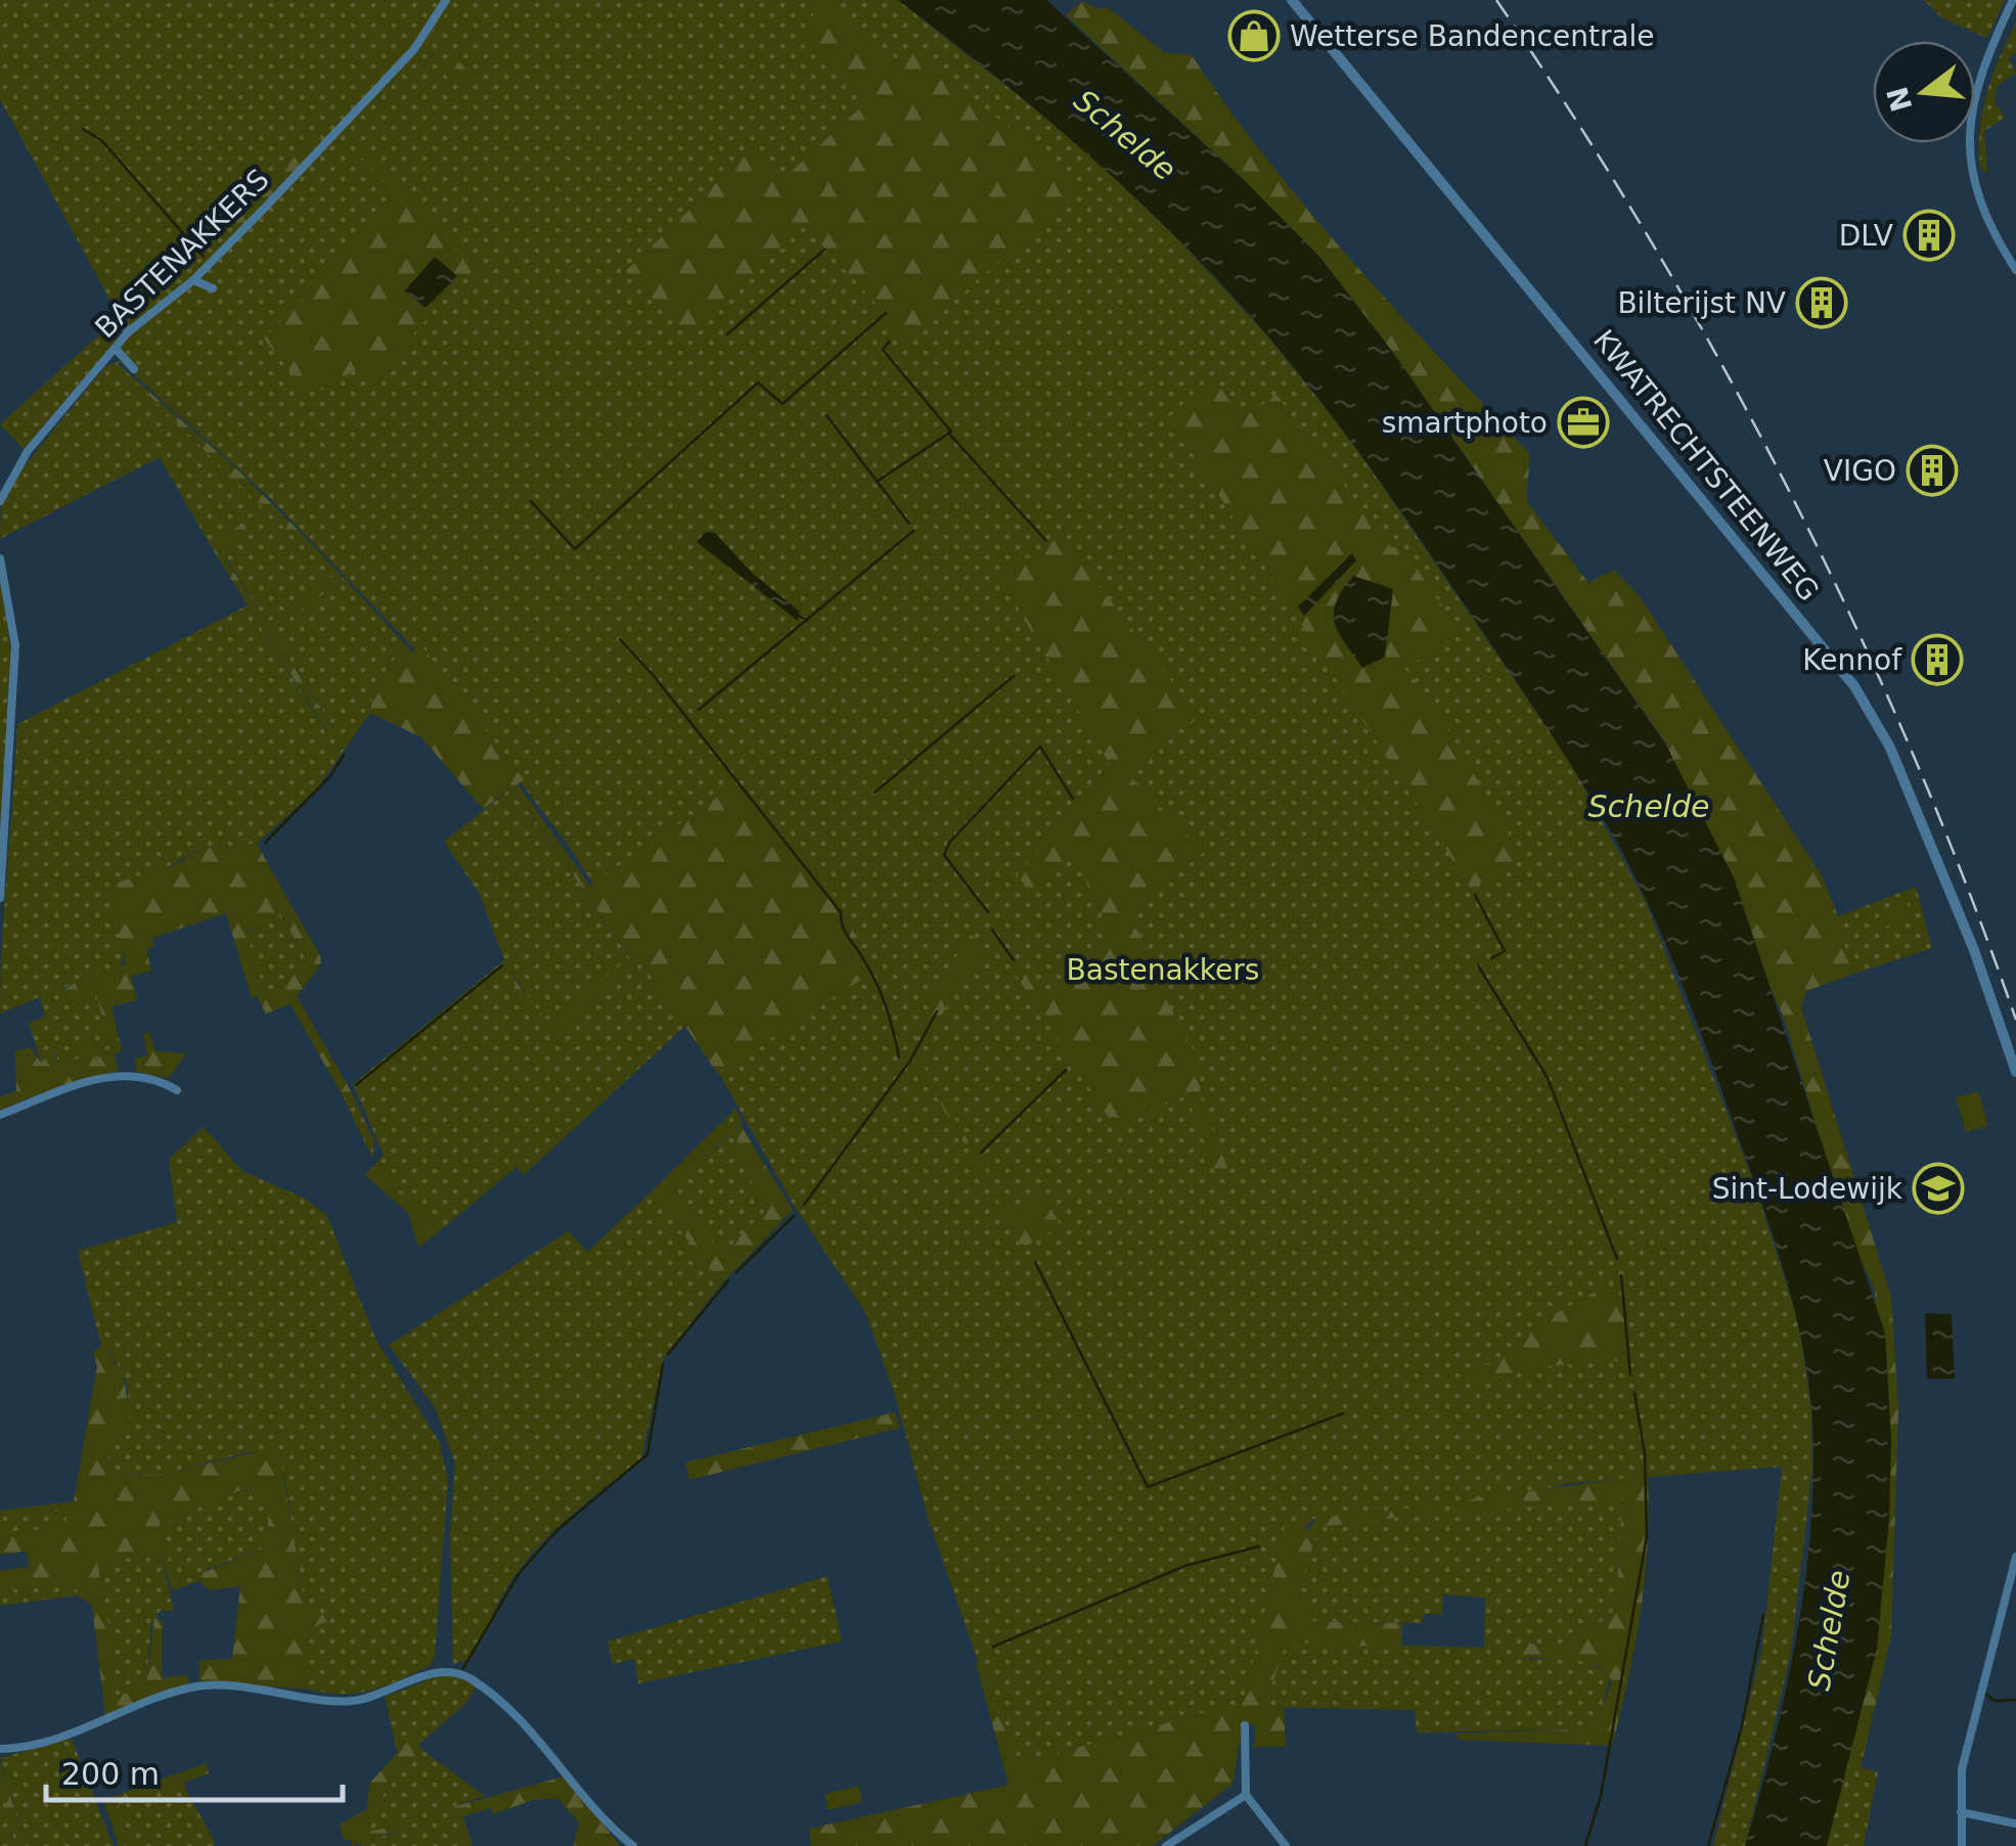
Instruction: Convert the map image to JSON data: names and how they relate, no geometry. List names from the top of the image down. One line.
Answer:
{"streets":{"street":["BASTENAKKERS","KWATRECHTSTEENWEG"]},"water":["Schelde"],"parks":["Bastenakkers"],"places":{"shop":["Wetterse Bandencentrale"],"building":["DLV","Bilterijst NV","VIGO","Kennof"],"office":["smartphoto"],"school or university":["Sint-Lodewijk"]},"scale_bar":"200 m","north":"left"}
